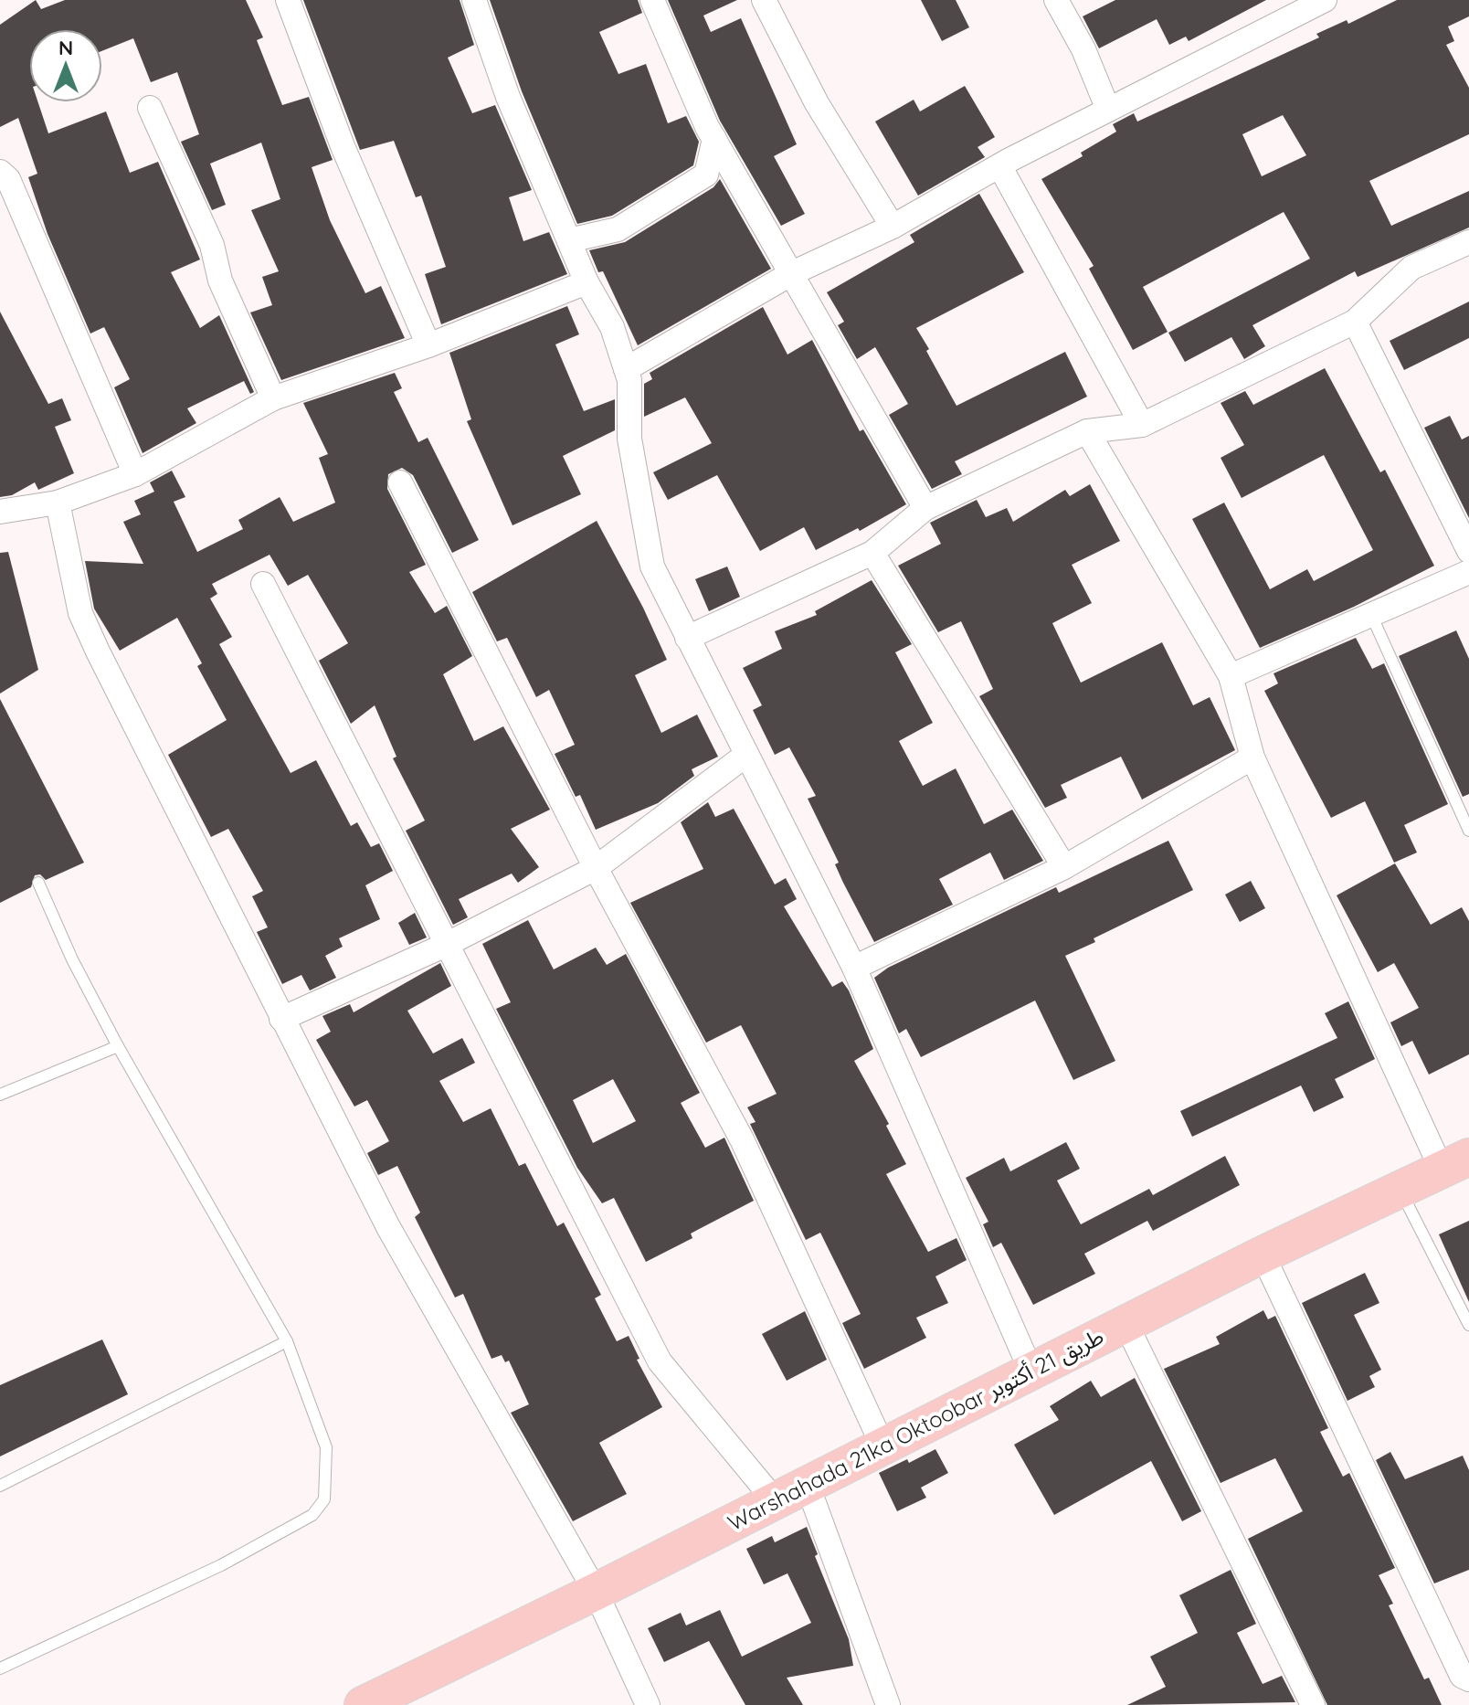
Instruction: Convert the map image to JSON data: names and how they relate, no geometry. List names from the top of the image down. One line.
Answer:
{"streets":{"main road":["Warshahada 21ka Oktoobar طريق 21 أكتوبر"]},"north":"top"}
